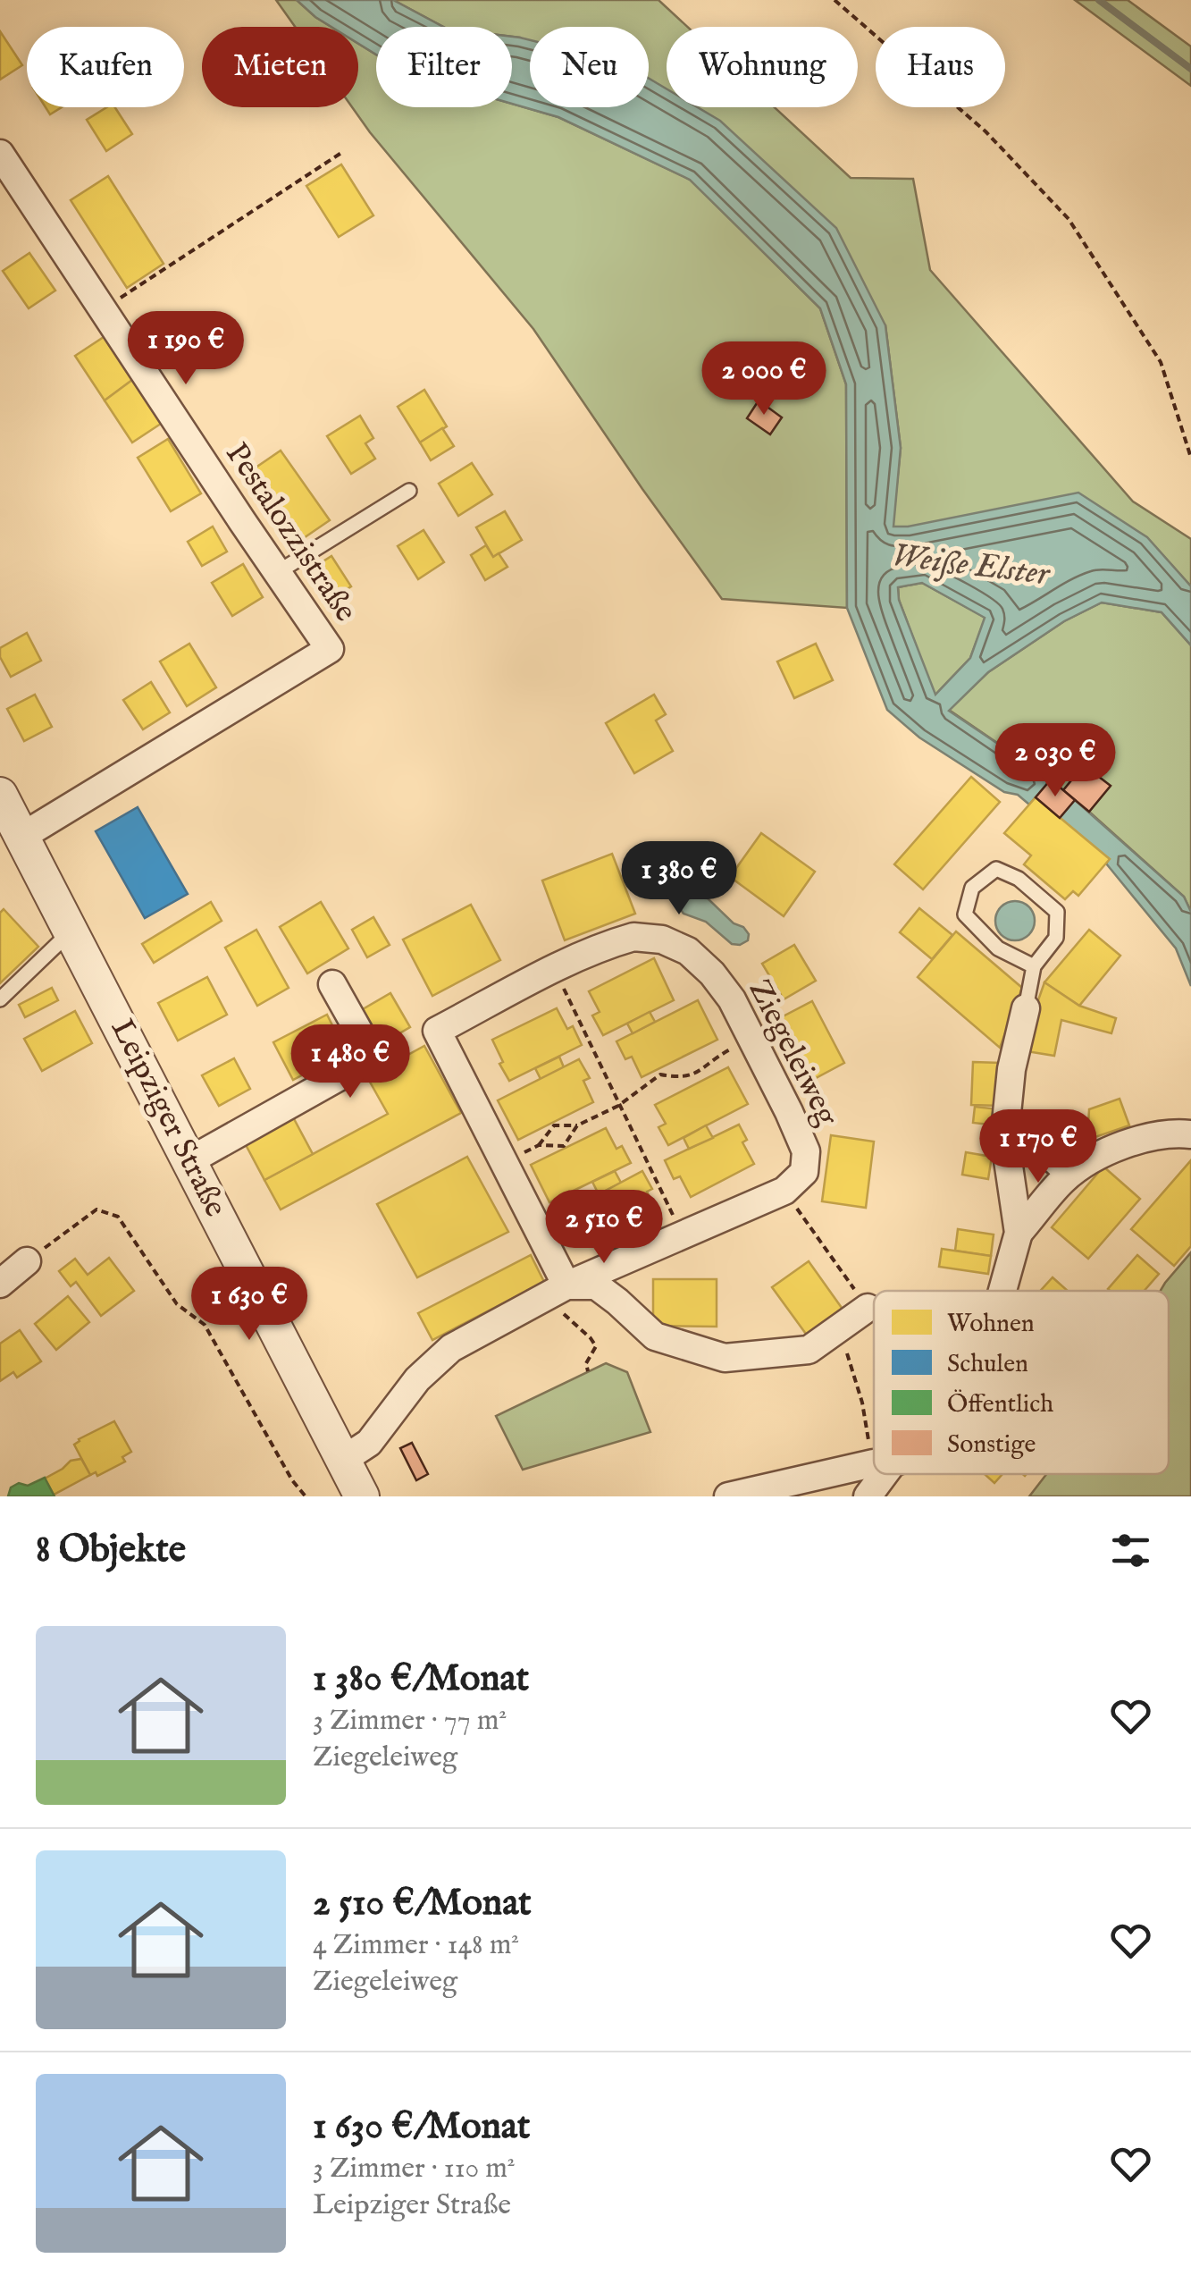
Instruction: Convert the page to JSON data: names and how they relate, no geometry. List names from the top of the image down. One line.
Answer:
{"streets":{"street":["Pestalozzistraße","Ziegeleiweg","Leipziger Straße"]},"crossings":[["Pestalozzistraße","Leipziger Straße"]],"water":["Weiße Elster"],"legend":["Wohnen","Schulen","Öffentlich","Sonstige"],"page":{"chip":["Kaufen","Mieten","Filter","Neu","Wohnung","Haus"],"price":["1 190 €","2 000 €","2 030 €","1 380 €","1 480 €","1 170 €","2 510 €","1 630 €"],"heading":"8 Objekte","list":[{"name":"1 380 €/Monat","note":"3 Zimmer · 77 m² · Ziegeleiweg"},{"name":"2 510 €/Monat","note":"4 Zimmer · 148 m² · Ziegeleiweg"},{"name":"1 630 €/Monat","note":"3 Zimmer · 110 m² · Leipziger Straße"}]}}
